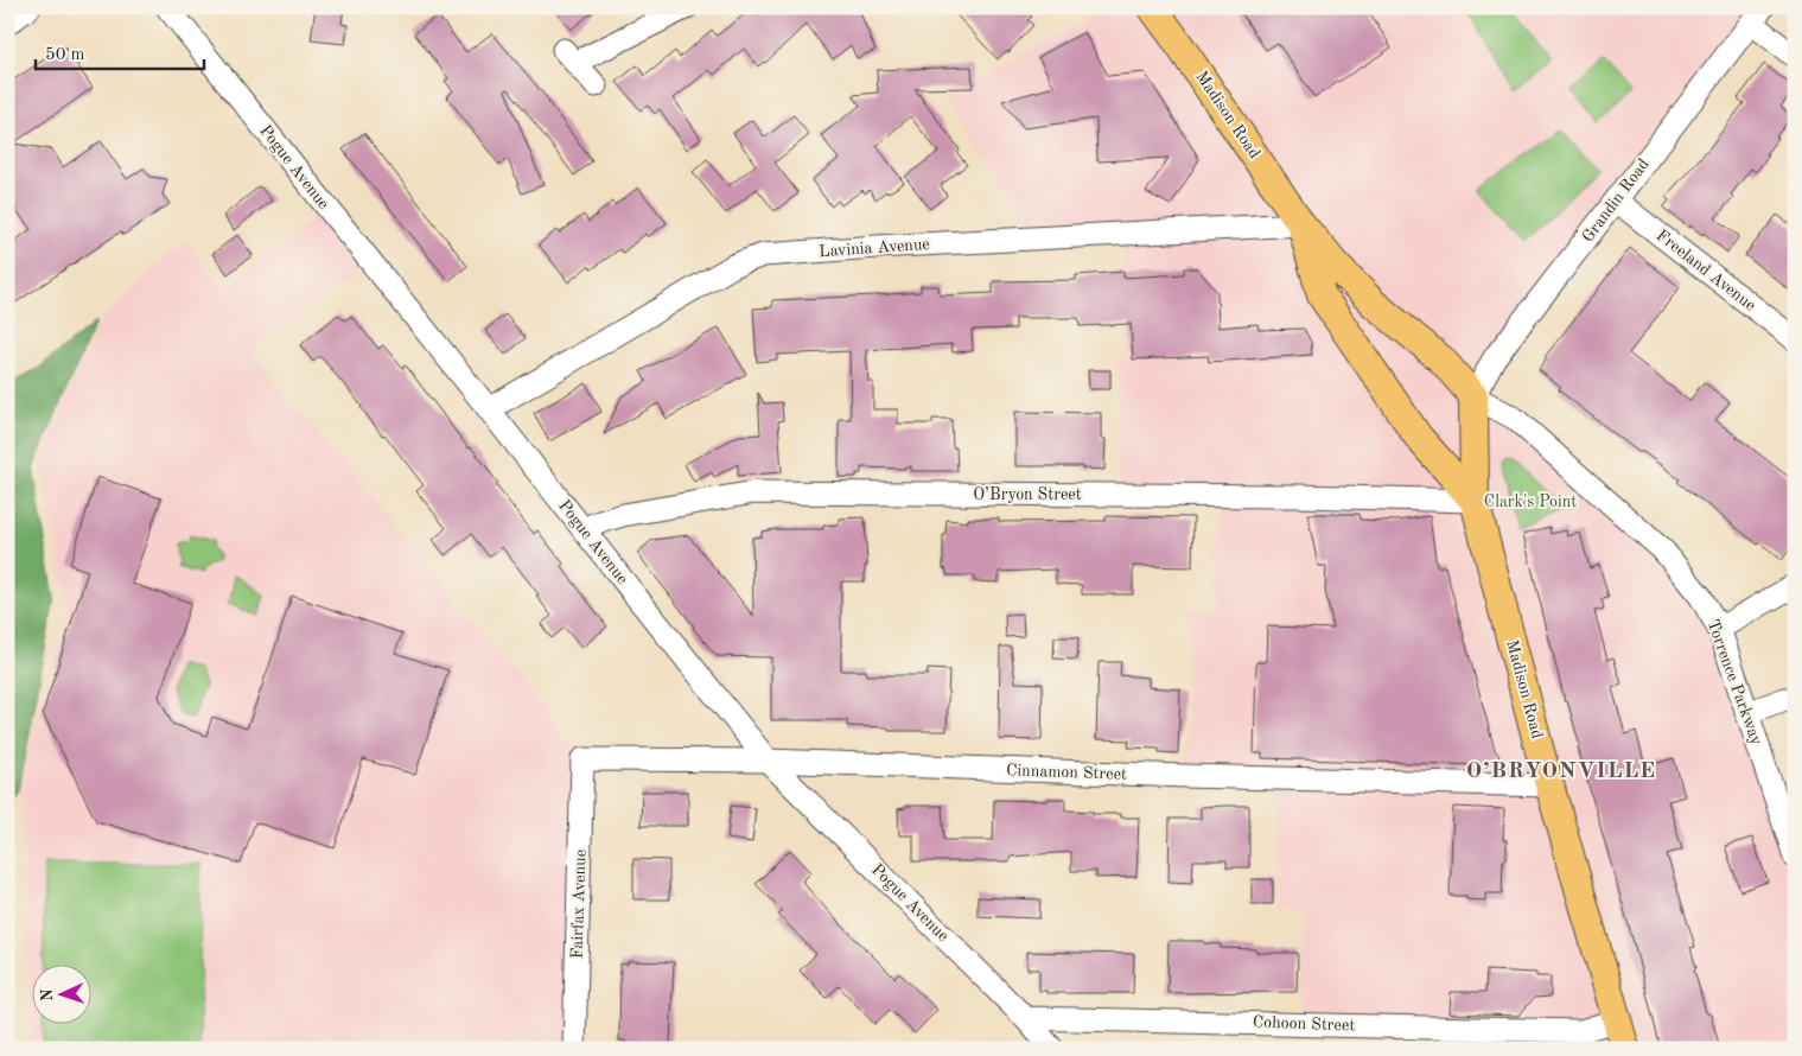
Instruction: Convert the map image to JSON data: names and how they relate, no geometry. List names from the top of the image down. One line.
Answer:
{"streets":{"main road":["Madison Road"],"street":["Pogue Avenue","Grandin Road","Lavinia Avenue","Freeland Avenue","O’Bryon Street","Torrence Parkway","Cinnamon Street","Fairfax Avenue","Cohoon Street"]},"crossings":[["Madison Road","Grandin Road"],["Madison Road","Lavinia Avenue"],["Madison Road","O’Bryon Street"],["Madison Road","Torrence Parkway"],["Madison Road","Cinnamon Street"],["Madison Road","Cohoon Street"],["Pogue Avenue","Lavinia Avenue"],["Pogue Avenue","O’Bryon Street"],["Pogue Avenue","Cinnamon Street"],["Pogue Avenue","Cohoon Street"],["Grandin Road","Freeland Avenue"],["Grandin Road","Torrence Parkway"],["Cinnamon Street","Fairfax Avenue"]],"districts":["O’BRYONVILLE"],"parks":["Clark's Point"],"scale_bar":"50 m","north":"left"}
